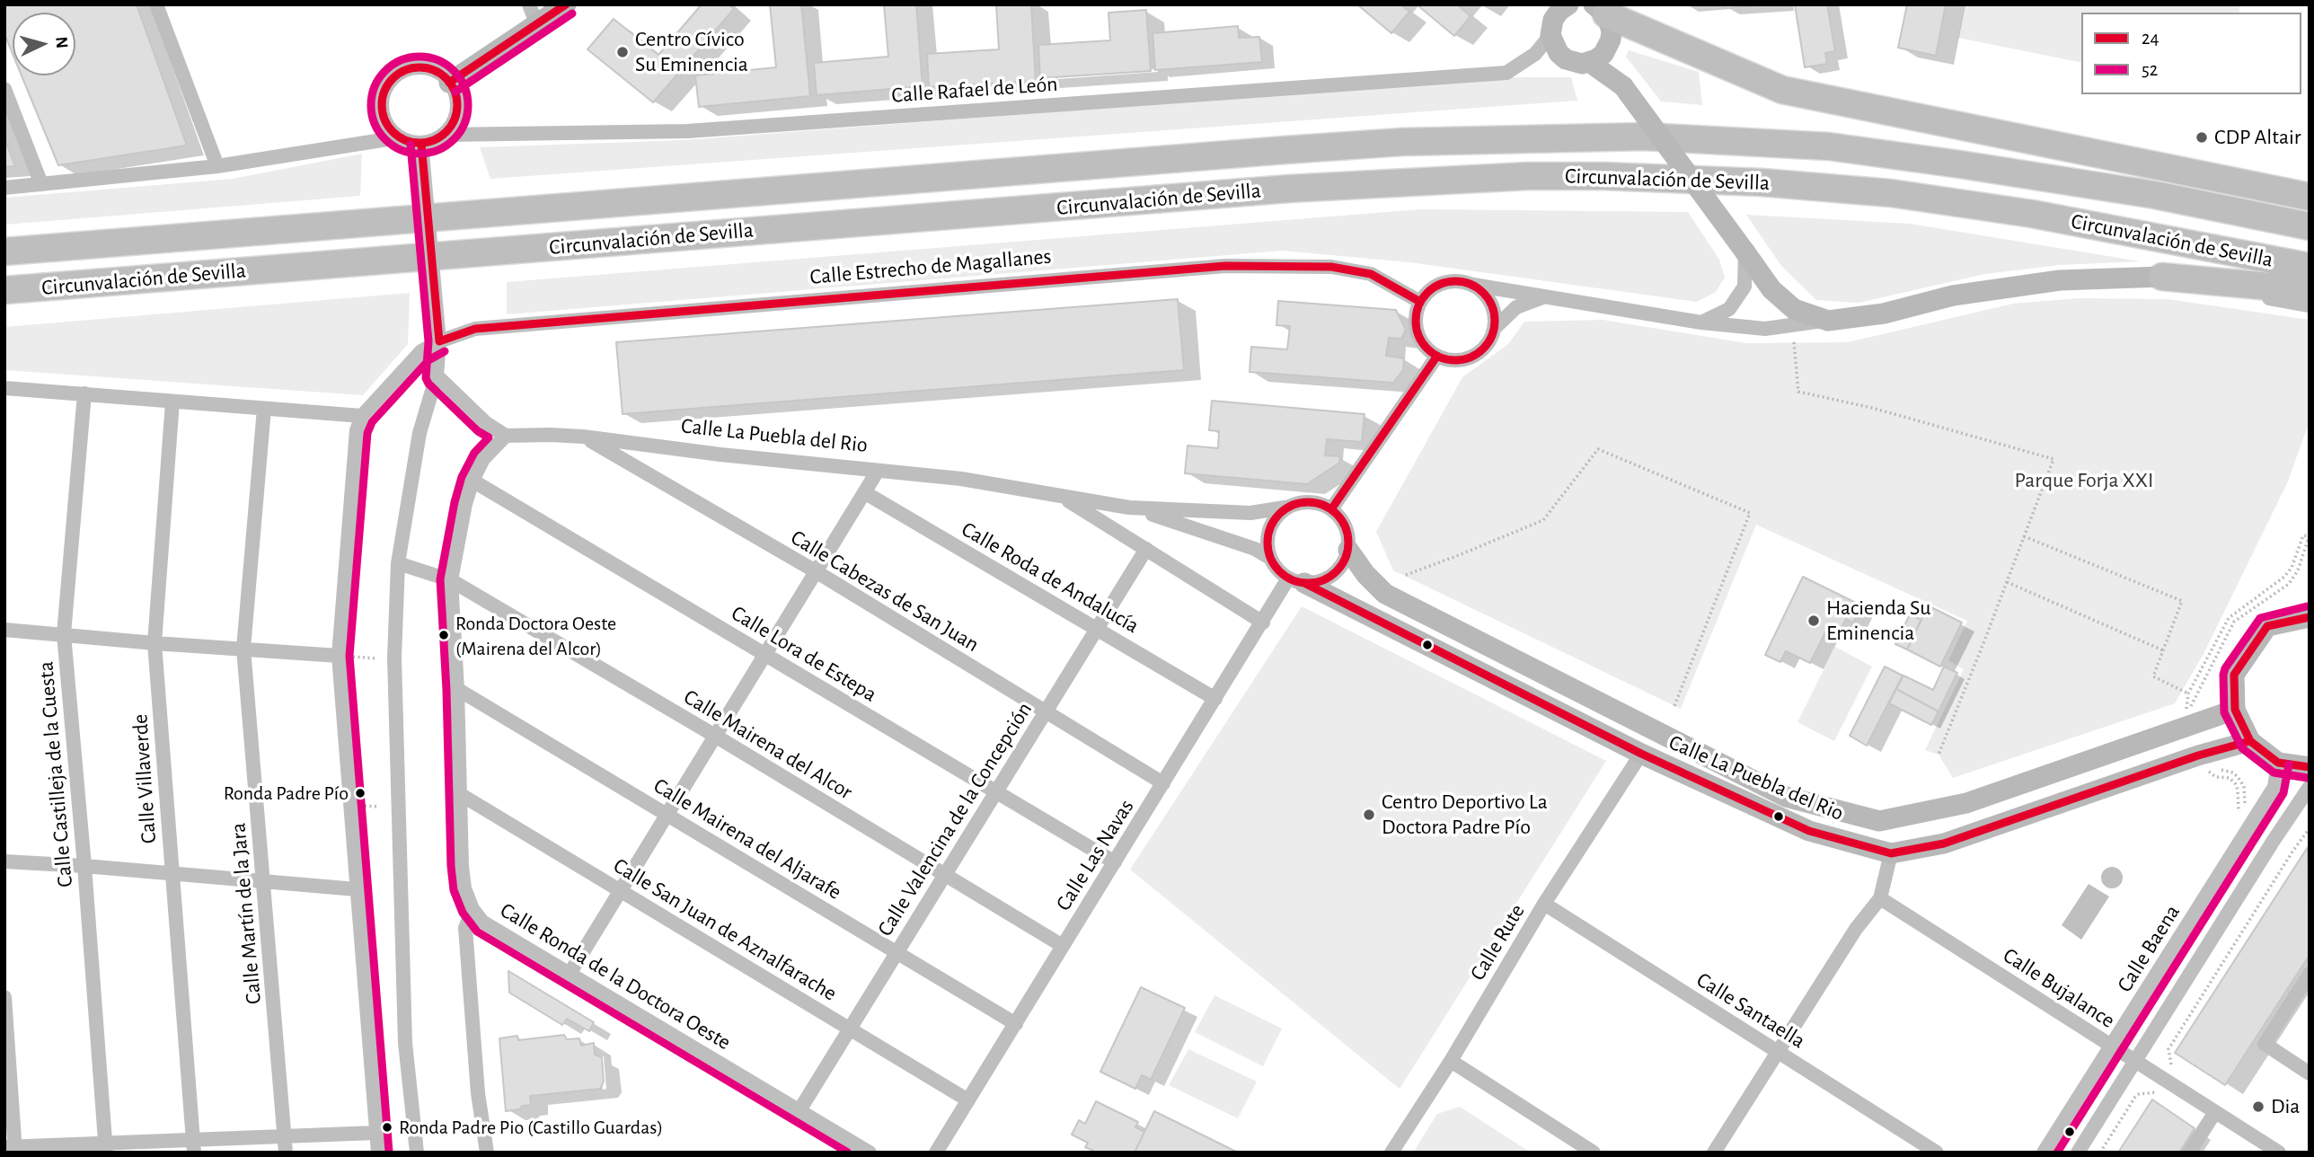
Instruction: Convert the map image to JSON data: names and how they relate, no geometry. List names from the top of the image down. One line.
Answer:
{"streets":{"highway":["Circunvalación de Sevilla"],"street":["Calle Rafael de León","Calle Estrecho de Magallanes","Calle La Puebla del Rio","Calle Roda de Andalucía","Calle Cabezas de San Juan","Calle Lora de Estepa","Calle Mairena del Alcor","Calle Castilleja de la Cuesta","Calle Villaverde","Calle Valencina de la Concepción","Calle Mairena del Aljarafe","Calle Las Navas","Calle Martín de la Jara","Calle San Juan de Aznalfarache","Calle Rute","Calle Baena","Calle Ronda de la Doctora Oeste","Calle Bujalance","Calle Santaella"]},"crossings":[["Calle La Puebla del Rio","Calle Cabezas de San Juan"],["Calle La Puebla del Rio","Calle Las Navas"],["Calle La Puebla del Rio","Calle Rute"],["Calle La Puebla del Rio","Calle Ronda de la Doctora Oeste"],["Calle Roda de Andalucía","Calle Valencina de la Concepción"],["Calle Roda de Andalucía","Calle Las Navas"],["Calle Cabezas de San Juan","Calle Valencina de la Concepción"],["Calle Cabezas de San Juan","Calle Las Navas"],["Calle Lora de Estepa","Calle Valencina de la Concepción"],["Calle Lora de Estepa","Calle Las Navas"],["Calle Lora de Estepa","Calle Ronda de la Doctora Oeste"],["Calle Mairena del Alcor","Calle Valencina de la Concepción"],["Calle Mairena del Alcor","Calle Las Navas"],["Calle Mairena del Alcor","Calle Ronda de la Doctora Oeste"],["Calle Valencina de la Concepción","Calle Mairena del Aljarafe"],["Calle Valencina de la Concepción","Calle San Juan de Aznalfarache"],["Calle Valencina de la Concepción","Calle Ronda de la Doctora Oeste"],["Calle Mairena del Aljarafe","Calle Las Navas"],["Calle Mairena del Aljarafe","Calle Ronda de la Doctora Oeste"],["Calle Las Navas","Calle San Juan de Aznalfarache"],["Calle San Juan de Aznalfarache","Calle Ronda de la Doctora Oeste"],["Calle Rute","Calle Santaella"],["Calle Baena","Calle Bujalance"]],"parks":["Parque Forja XXI"],"places":["Centro Cívico Su Eminencia","CDP Altair","Hacienda Su Eminencia","Ronda Doctora Oeste (Mairena del Alcor)","Ronda Padre Pío","Centro Deportivo La Doctora Padre Pío","Dia","Ronda Padre Pio (Castillo Guardas)"],"lines":["transit line 24","transit line 52"],"legend":["24","52"],"north":"right"}
